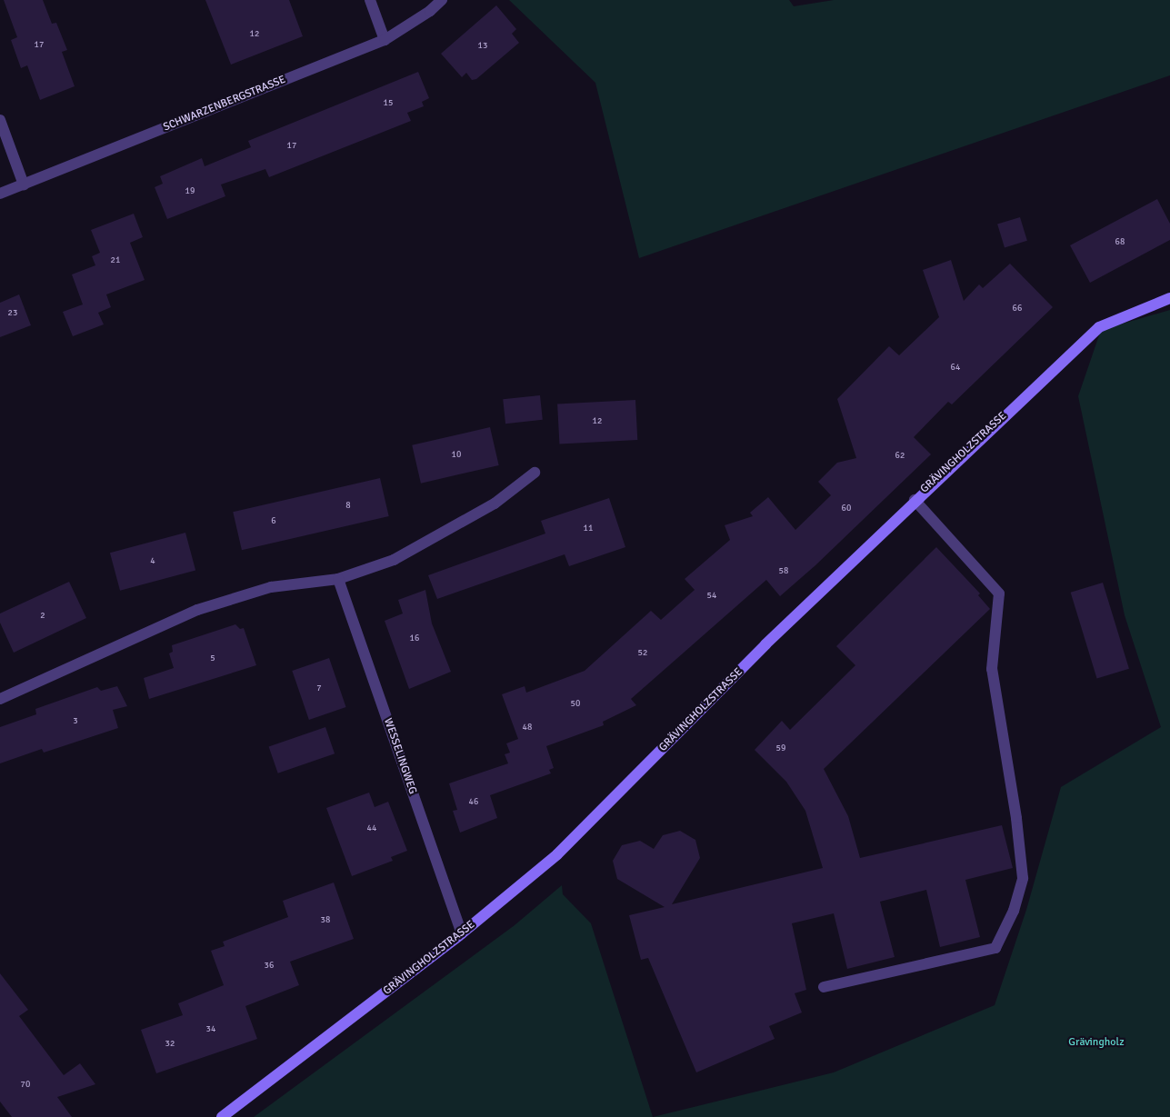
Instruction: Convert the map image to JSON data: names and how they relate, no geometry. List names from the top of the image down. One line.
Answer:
{"streets":{"main road":["GRÄVINGHOLZSTRASSE"],"street":["SCHWARZENBERGSTRASSE","WESSELINGWEG"]},"crossings":[["GRÄVINGHOLZSTRASSE","WESSELINGWEG"]],"parks":["Grävingholz"],"house_numbers":["12","17","13","15","17","19","68","21","66","23","64","12","10","62","8","60","6","11","4","58","54","2","16","52","5","7","50","3","48","59","46","44","38","36","34","32","70"]}
